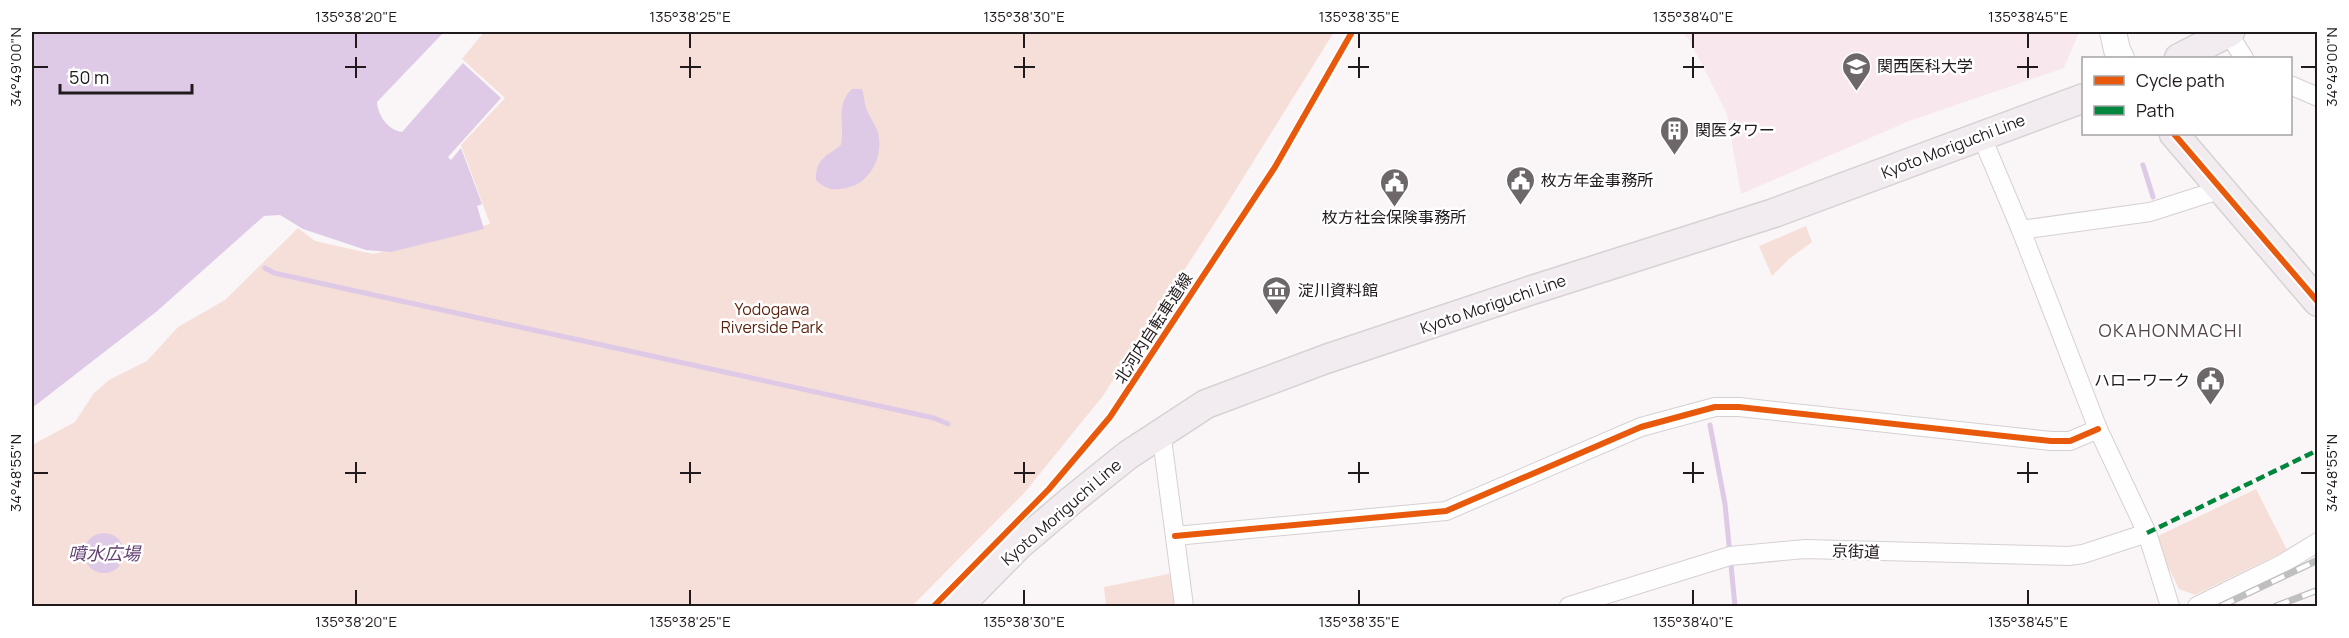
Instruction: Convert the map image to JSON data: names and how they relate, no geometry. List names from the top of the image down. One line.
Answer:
{"streets":{"main road":["Kyoto Moriguchi Line"],"street":["京街道"],"cycle path":["北河内自転車道線"]},"districts":["OKAHONMACHI"],"water":["噴水広場"],"parks":["Yodogawa Riverside Park"],"places":{"school or university":["関西医科大学"],"building":["関医タワー"],"public building":["枚方年金事務所","枚方社会保険事務所","ハローワーク"],"museum":["淀川資料館"]},"legend":["Cycle path","Path"],"scale_bar":"50 m","coordinates":["135°38'20\"E","135°38'25\"E","135°38'30\"E","135°38'35\"E","135°38'40\"E","135°38'45\"E","34°49'00\"N","34°48'55\"N"]}
